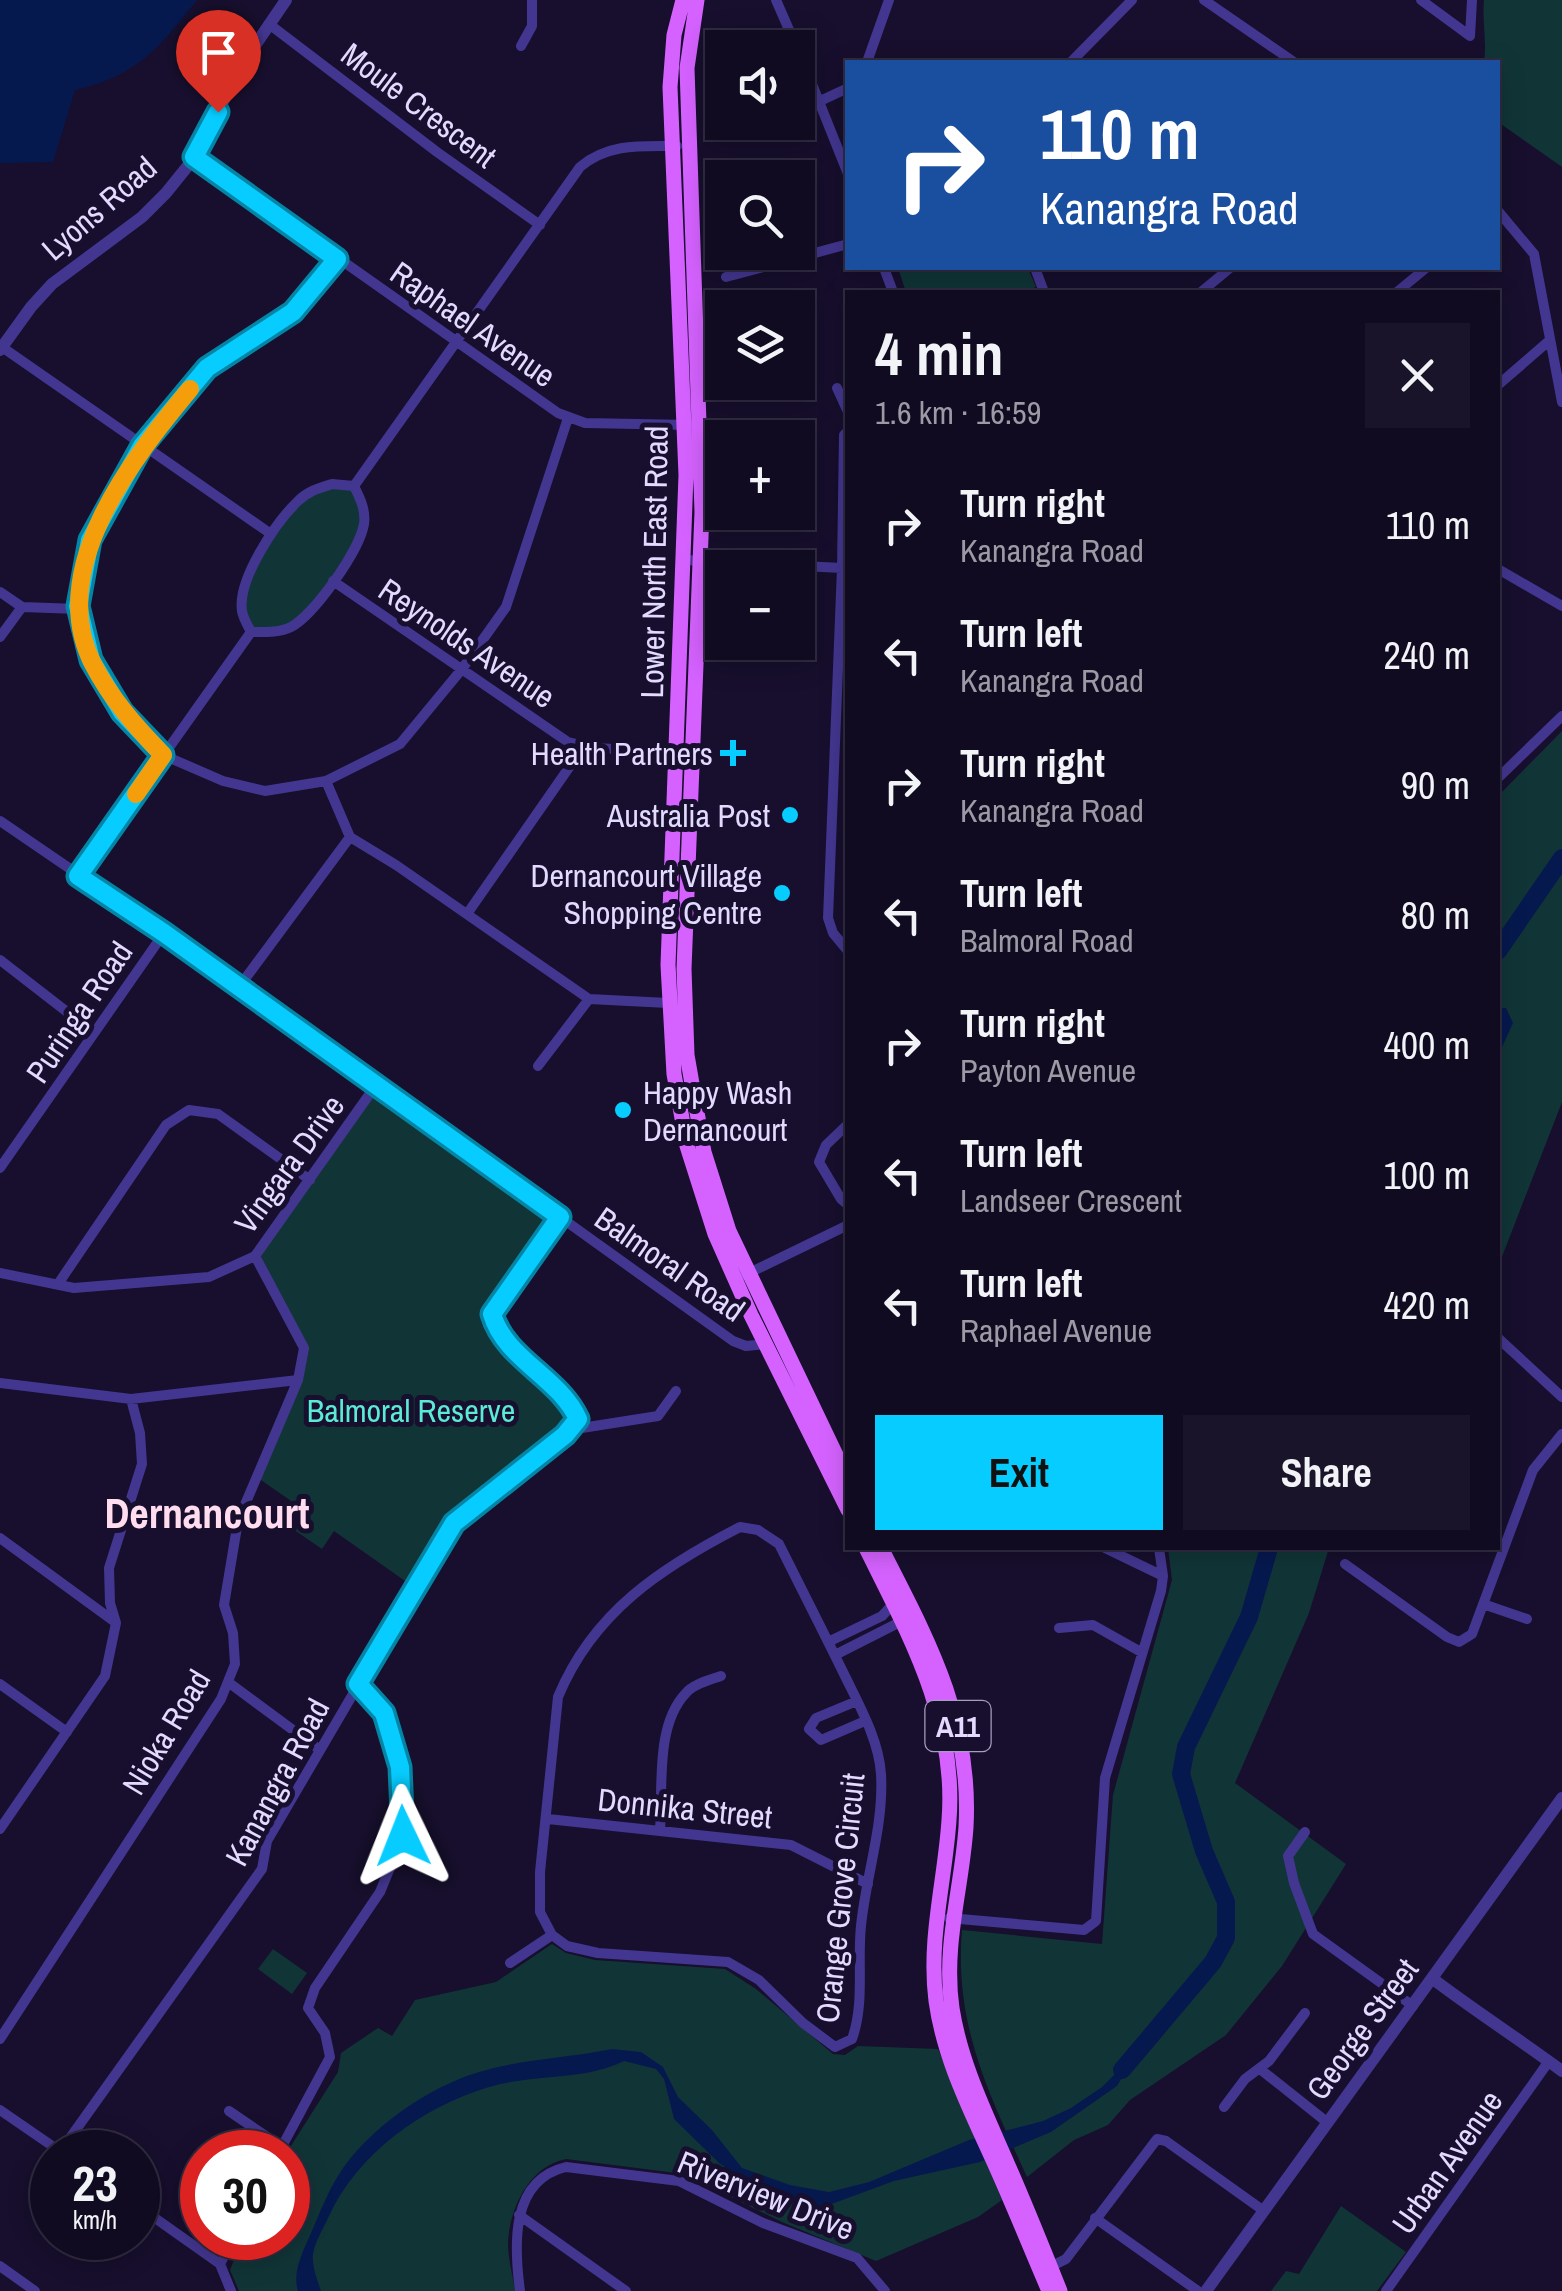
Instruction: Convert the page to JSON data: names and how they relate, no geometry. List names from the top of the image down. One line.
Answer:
{"streets":{"main road":["Lower North East Road","A11"],"street":["Moule Crescent","Lyons Road","Raphael Avenue","Reynolds Avenue","Puringa Road","Vingara Drive","Balmoral Road","Nioka Road","Kanangra Road","Donnika Street","Orange Grove Circuit","George Street","Urban Avenue","Riverview Drive"]},"crossings":[["Moule Crescent","Lyons Road"],["Lyons Road","Raphael Avenue"],["Raphael Avenue","Lower North East Road"],["Lower North East Road","Reynolds Avenue"],["Lower North East Road","Balmoral Road"],["Puringa Road","Balmoral Road"],["Vingara Drive","Balmoral Road"],["Vingara Drive","Nioka Road"],["Donnika Street","Orange Grove Circuit"]],"districts":["Dernancourt"],"parks":["Balmoral Reserve"],"places":{"health":["Health Partners"],"other":["Australia Post","Dernancourt Village Shopping Centre","Happy Wash Dernancourt"]},"page":{"map_buttons":["+","−"],"turn":["110 m","Kanangra Road"],"heading":["4 min","1.6 km · 16:59"],"list":[{"name":"Turn right","note":"Kanangra Road","value":"110 m"},{"name":"Turn left","note":"Kanangra Road","value":"240 m"},{"name":"Turn right","note":"Kanangra Road","value":"90 m"},{"name":"Turn left","note":"Balmoral Road","value":"80 m"},{"name":"Turn right","note":"Payton Avenue","value":"400 m"},{"name":"Turn left","note":"Landseer Crescent","value":"100 m"},{"name":"Turn left","note":"Raphael Avenue","value":"420 m"}],"buttons":["Exit","Share"],"speed":"23 km/h","limit":"30"}}
